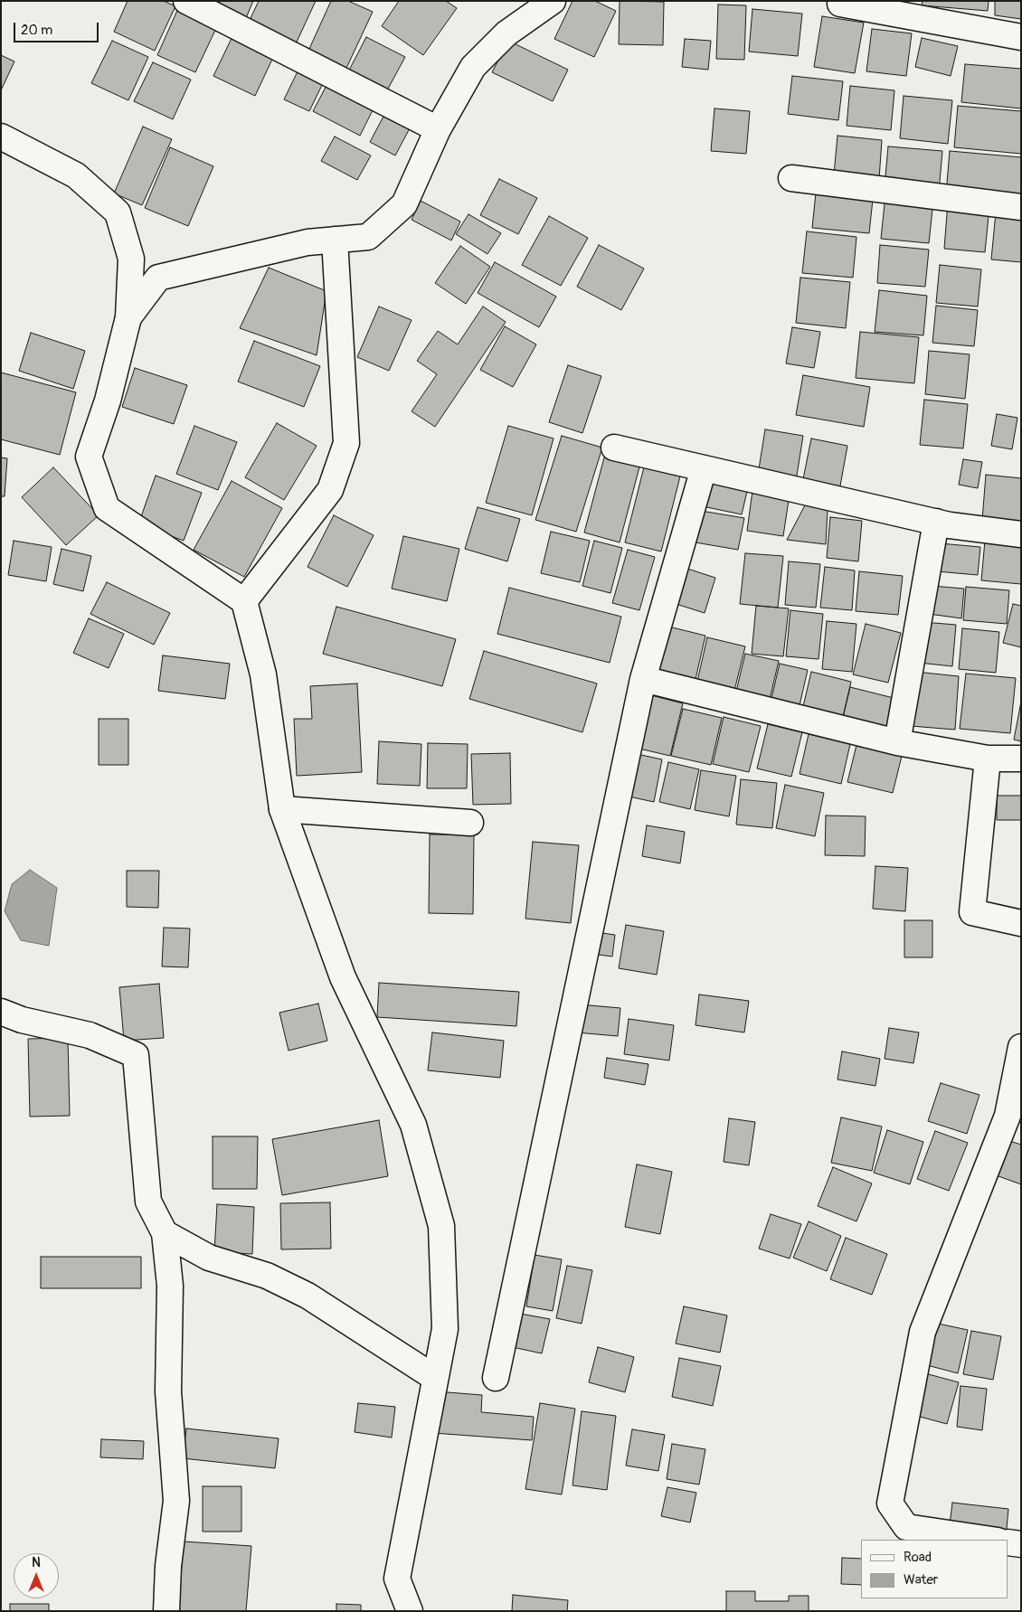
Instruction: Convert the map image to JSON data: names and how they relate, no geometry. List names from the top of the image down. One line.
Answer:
{"legend":["Road","Water"],"scale_bar":"20 m","north":"top"}
